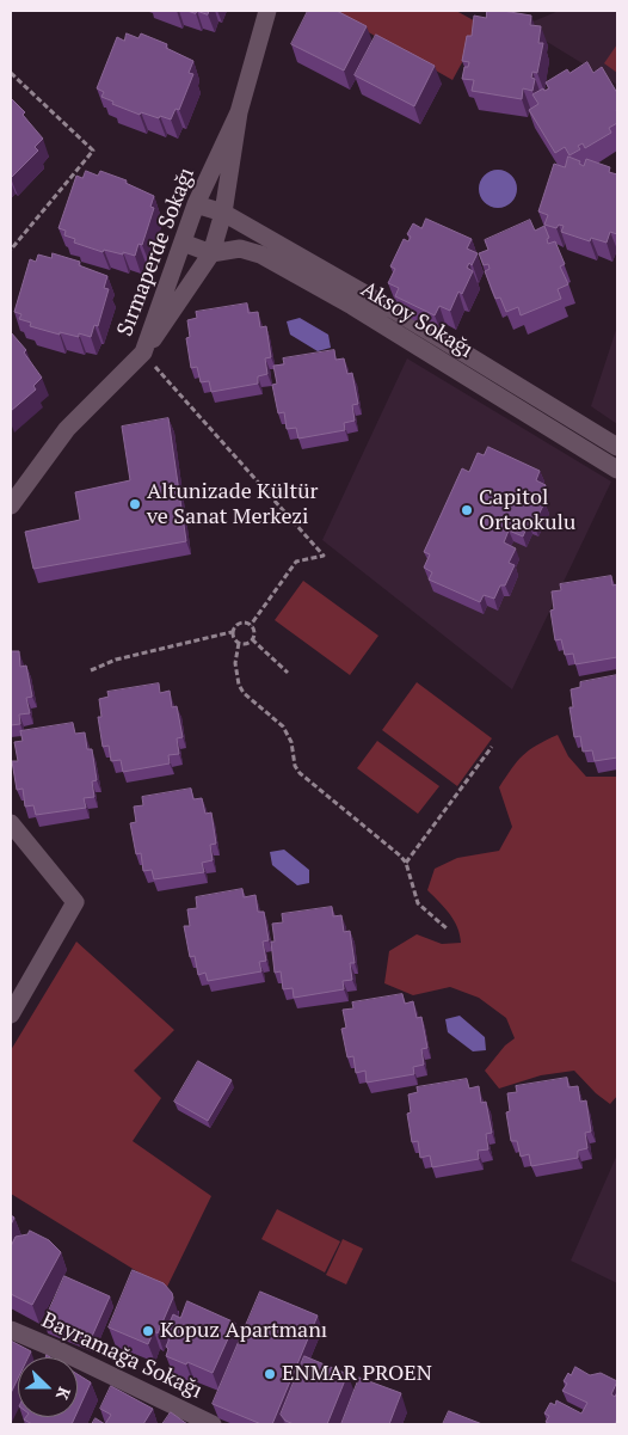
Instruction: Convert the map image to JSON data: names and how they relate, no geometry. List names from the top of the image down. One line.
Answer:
{"streets":{"street":["Sırmaperde Sokağı","Aksoy Sokağı","Bayramağa Sokağı"]},"crossings":[["Sırmaperde Sokağı","Aksoy Sokağı"]],"places":["Altunizade Kültür ve Sanat Merkezi","Capitol Ortaokulu","Kopuz Apartmanı","ENMAR PROEN"],"north":"right"}
